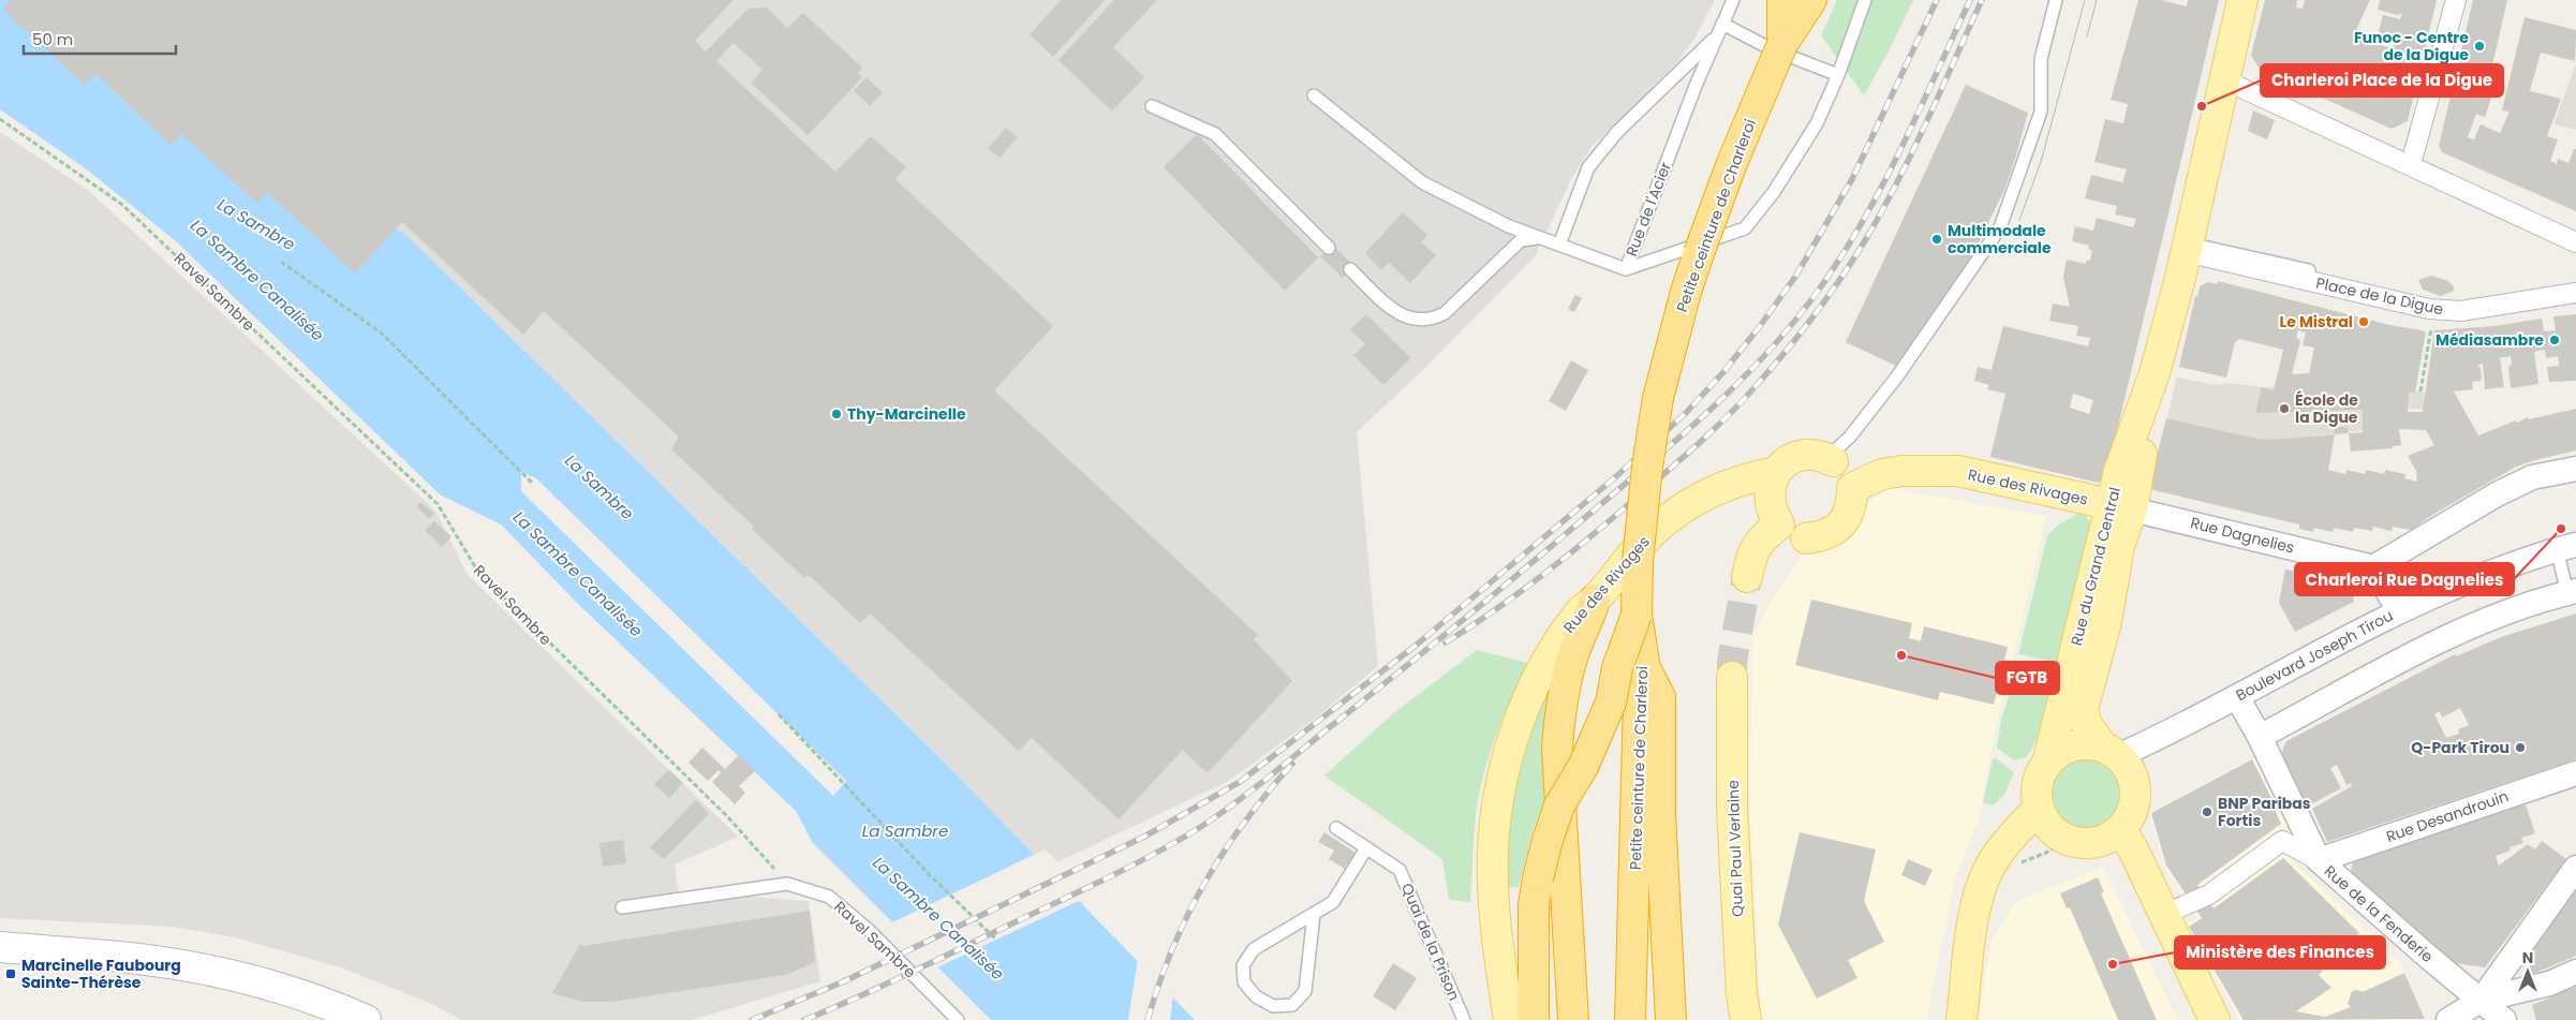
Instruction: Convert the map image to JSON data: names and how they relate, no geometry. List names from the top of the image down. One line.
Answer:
{"streets":{"highway":["Petite ceinture de Charleroi"],"main road":["Rue des Rivages","Rue du Grand Central","Quai Paul Verlaine"],"street":["Place de la Digue","Rue Dagnelies","Boulevard Joseph Tirou","Rue Desandrouin","Rue de la Fenderie"],"lane":["Rue de l'Acier","Ravel Sambre","Quai de la Prison"]},"crossings":[["Place de la Digue","Rue du Grand Central"],["Rue des Rivages","Rue Dagnelies"],["Rue des Rivages","Rue du Grand Central"],["Rue Dagnelies","Rue du Grand Central"],["Rue du Grand Central","Boulevard Joseph Tirou"],["Boulevard Joseph Tirou","Rue de la Fenderie"],["Rue Desandrouin","Rue de la Fenderie"]],"water":["La Sambre","La Sambre Canalisée"],"places":{"other":["Funoc - Centre de la Digue","Charleroi Place de la Digue","Multimodale commerciale","Le Mistral","Médiasambre","École de la Digue","Thy-Marcinelle","Charleroi Rue Dagnelies","FGTB","Q-Park Tirou","BNP Paribas Fortis","Ministère des Finances"],"transit":["Marcinelle Faubourg Sainte-Thérèse"]},"scale_bar":"50 m","north":"top"}
